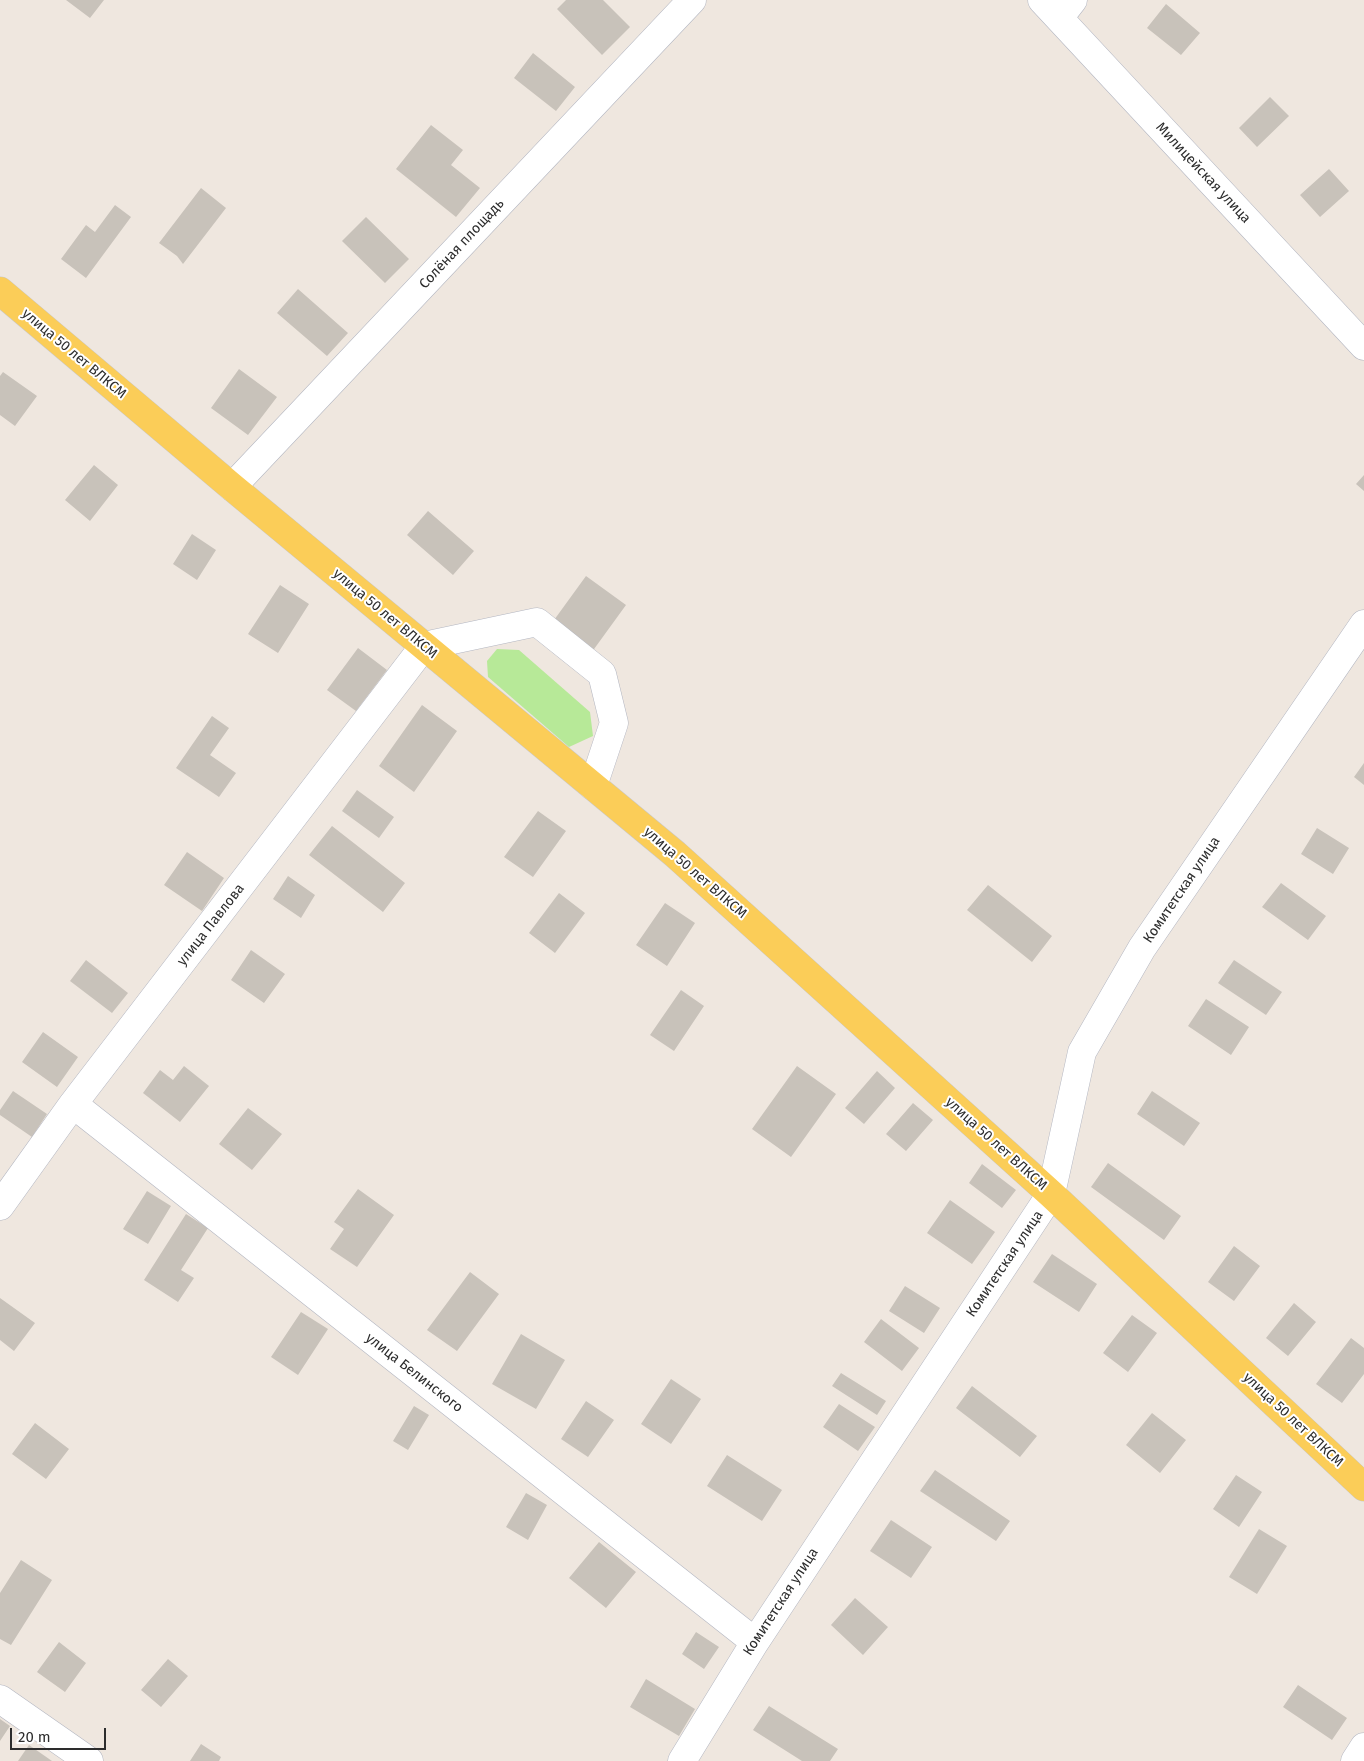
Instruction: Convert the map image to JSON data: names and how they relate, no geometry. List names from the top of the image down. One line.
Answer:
{"streets":{"main road":["улица 50 лет ВЛКСМ"],"street":["Милицейская улица","Солёная площадь","Комитетская улица","улица Павлова","улица Белинского"]},"crossings":[["Солёная площадь","улица 50 лет ВЛКСМ"],["улица 50 лет ВЛКСМ","Комитетская улица"],["улица 50 лет ВЛКСМ","улица Павлова"],["Комитетская улица","улица Белинского"],["улица Павлова","улица Белинского"]],"scale_bar":"20 m"}
